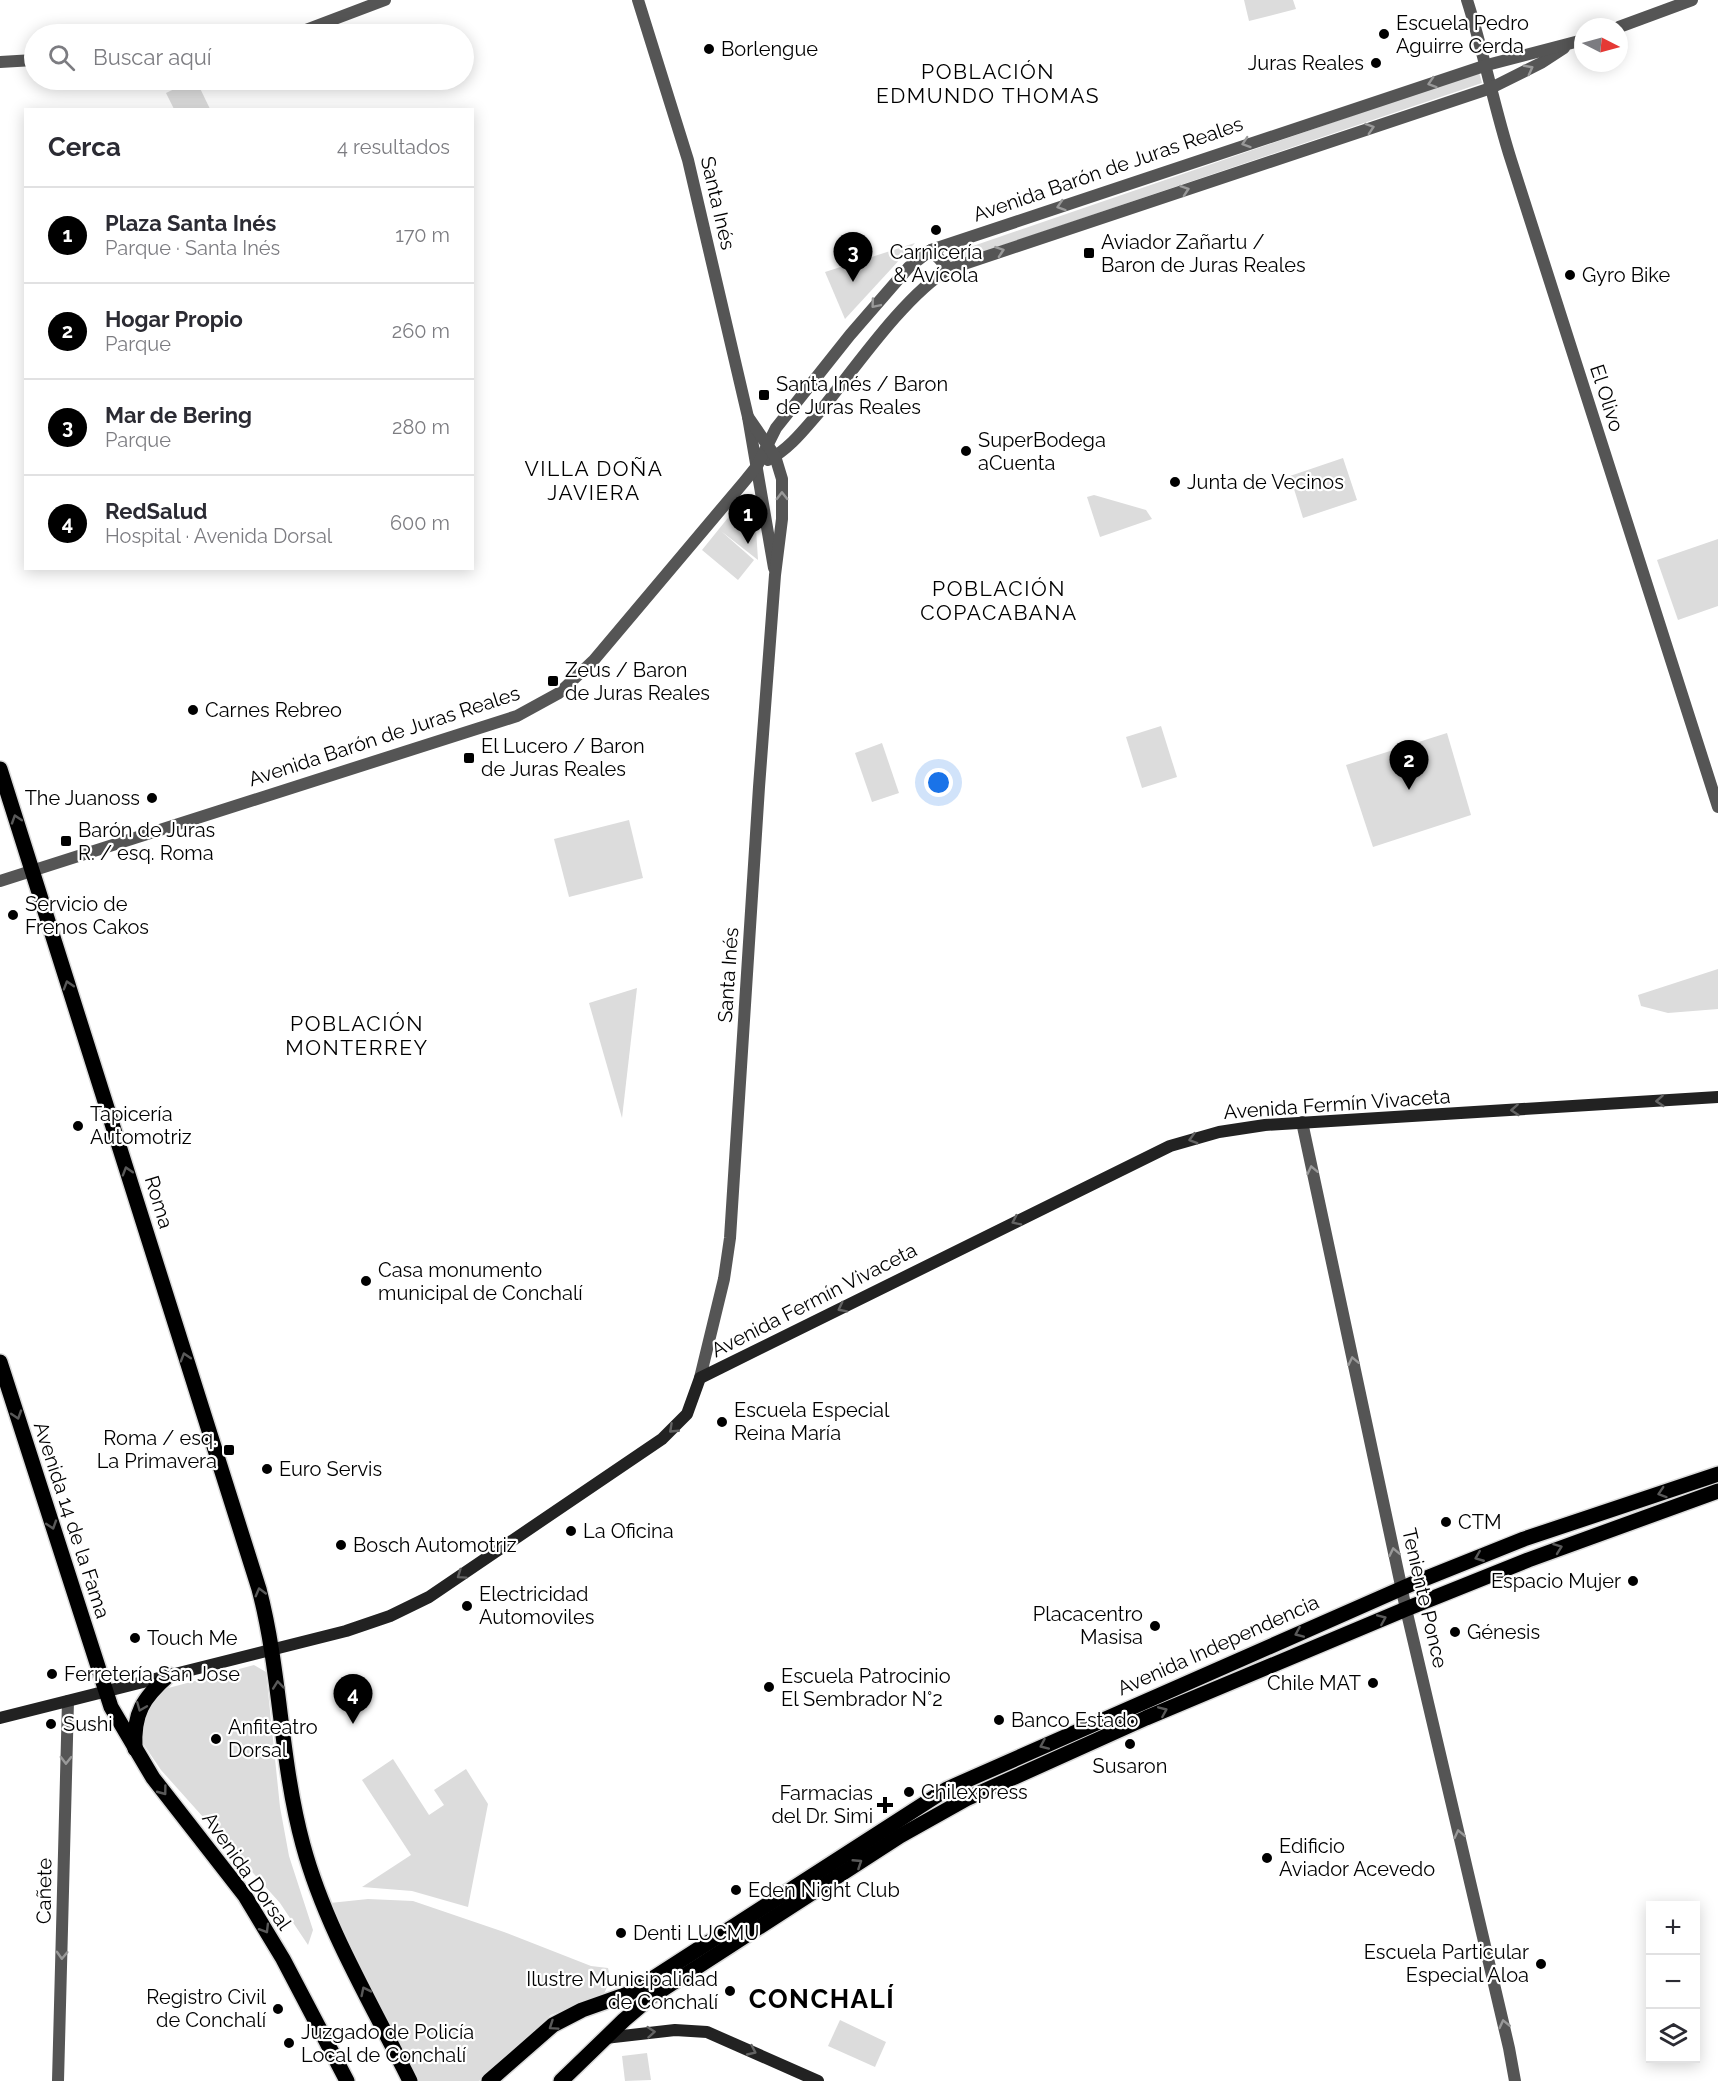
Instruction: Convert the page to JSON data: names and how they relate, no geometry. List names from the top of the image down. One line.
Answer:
{"streets":{"main road":["Avenida Fermín Vivaceta","Roma","Avenida 14 de la Fama","Avenida Independencia","Avenida Dorsal"],"street":["Avenida Barón de Juras Reales","Santa Inés","El Olivo","Teniente Ponce","Cañete"]},"crossings":[["Avenida Barón de Juras Reales","Santa Inés"],["Avenida Barón de Juras Reales","El Olivo"],["Avenida Barón de Juras Reales","Roma"],["Santa Inés","Avenida Fermín Vivaceta"],["Avenida Fermín Vivaceta","Roma"],["Avenida Fermín Vivaceta","Avenida 14 de la Fama"],["Avenida Fermín Vivaceta","Teniente Ponce"],["Avenida Fermín Vivaceta","Avenida Dorsal"],["Avenida Fermín Vivaceta","Cañete"],["Avenida 14 de la Fama","Avenida Dorsal"],["Teniente Ponce","Avenida Independencia"]],"one_way":["Avenida Fermín Vivaceta","Roma","Avenida 14 de la Fama","Teniente Ponce","Cañete"],"districts":["POBLACIÓN EDMUNDO THOMAS","VILLA DOÑA JAVIERA","POBLACIÓN COPACABANA","POBLACIÓN MONTERREY","CONCHALÍ"],"places":{"other":["Escuela Pedro Aguirre Cerda","Borlengue","Juras Reales","Carnicería & Avícola","Gyro Bike","SuperBodega aCuenta","Junta de Vecinos","Carnes Rebreo","The Juanoss","Servicio de Frenos Cakos","Tapicería Automotriz","Casa monumento municipal de Conchalí","Escuela Especial Reina María","Euro Servis","CTM","La Oficina","Bosch Automotriz","Espacio Mujer","Electricidad Automoviles","Placacentro Masisa","Génesis","Touch Me","Ferretería San Jose","Chile MAT","Escuela Patrocinio El Sembrador N°2","Banco Estado","Sushi","Anfiteatro Dorsal","Susaron","Chilexpress","Edificio Aviador Acevedo","Eden Night Club","Denti LUCMU","Escuela Particular Especial Aloa","Ilustre Municipalidad de Conchalí","Registro Civil de Conchalí","Juzgado de Policía Local de Conchalí"],"transit":["Aviador Zañartu / Baron de Juras Reales","Santa Inés / Baron de Juras Reales","Zeus / Baron de Juras Reales","El Lucero / Baron de Juras Reales","Barón de Juras R. / esq. Roma","Roma / esq. La Primavera"],"health":["Farmacias del Dr. Simi"]},"north":"right","page":{"search":"Buscar aquí","heading":["Cerca","4 resultados"],"list":[{"mark":"1","name":"Plaza Santa Inés","note":"Parque · Santa Inés","value":"170 m"},{"mark":"2","name":"Hogar Propio","note":"Parque","value":"260 m"},{"mark":"3","name":"Mar de Bering","note":"Parque","value":"280 m"},{"mark":"4","name":"RedSalud","note":"Hospital · Avenida Dorsal","value":"600 m"}],"pins":["3","1","2","4"],"map_buttons":["+","−"]}}
